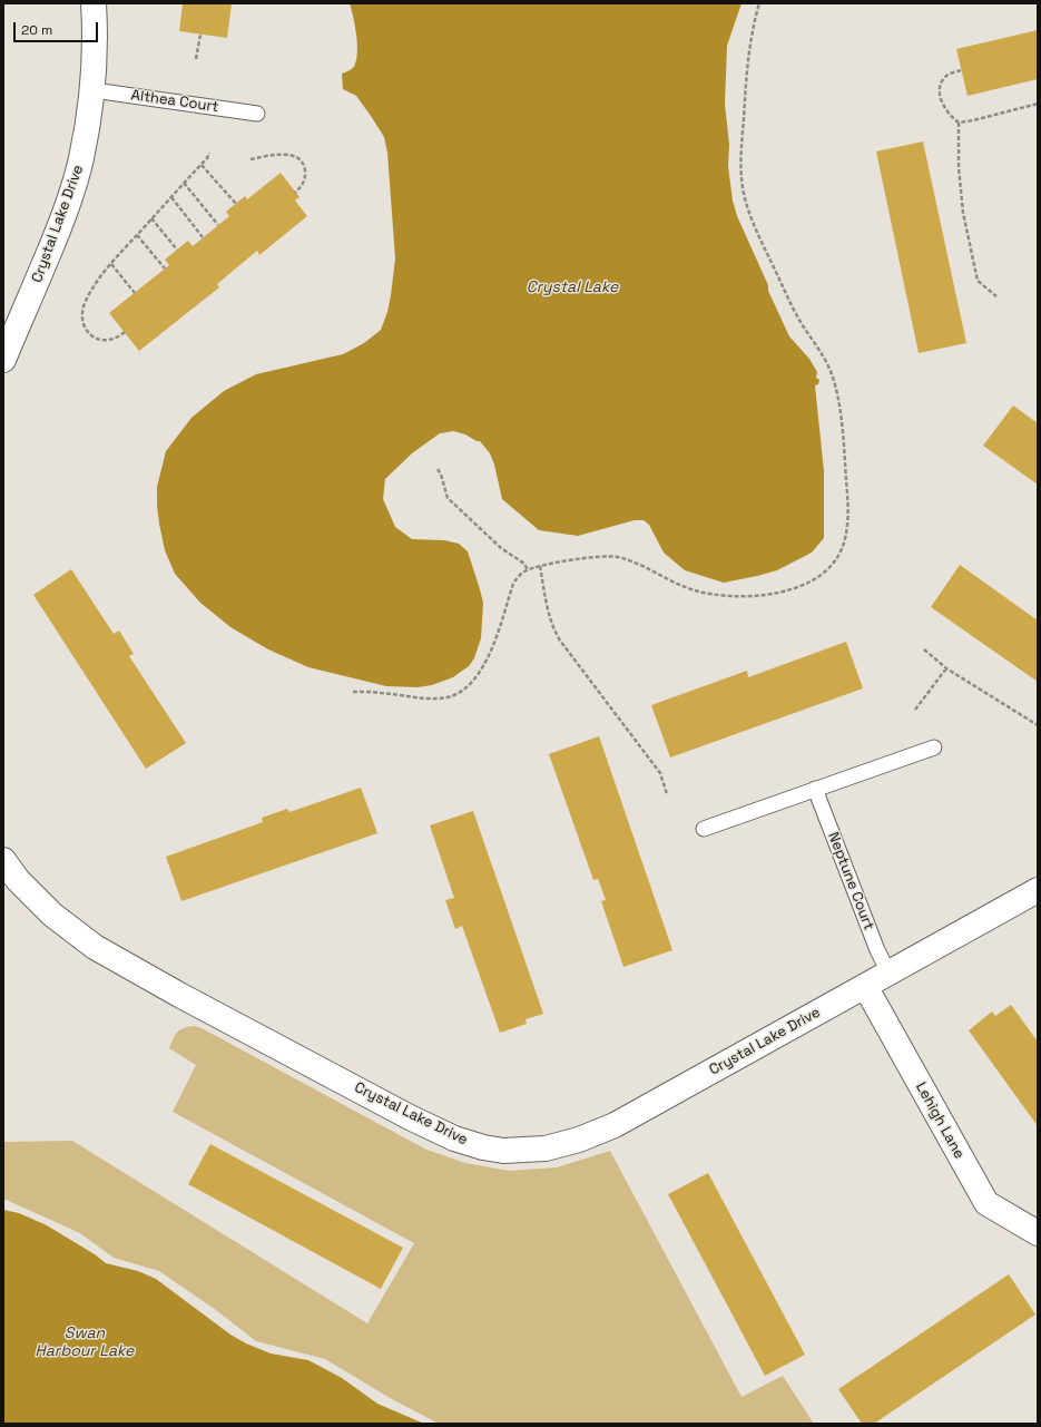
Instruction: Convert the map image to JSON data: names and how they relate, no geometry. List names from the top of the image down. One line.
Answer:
{"streets":{"street":["Crystal Lake Drive","Lehigh Lane"],"lane":["Althea Court","Neptune Court"]},"crossings":[["Althea Court","Crystal Lake Drive"],["Crystal Lake Drive","Neptune Court"],["Crystal Lake Drive","Lehigh Lane"]],"water":["Crystal Lake","Swan Harbour Lake"],"scale_bar":"20 m"}
